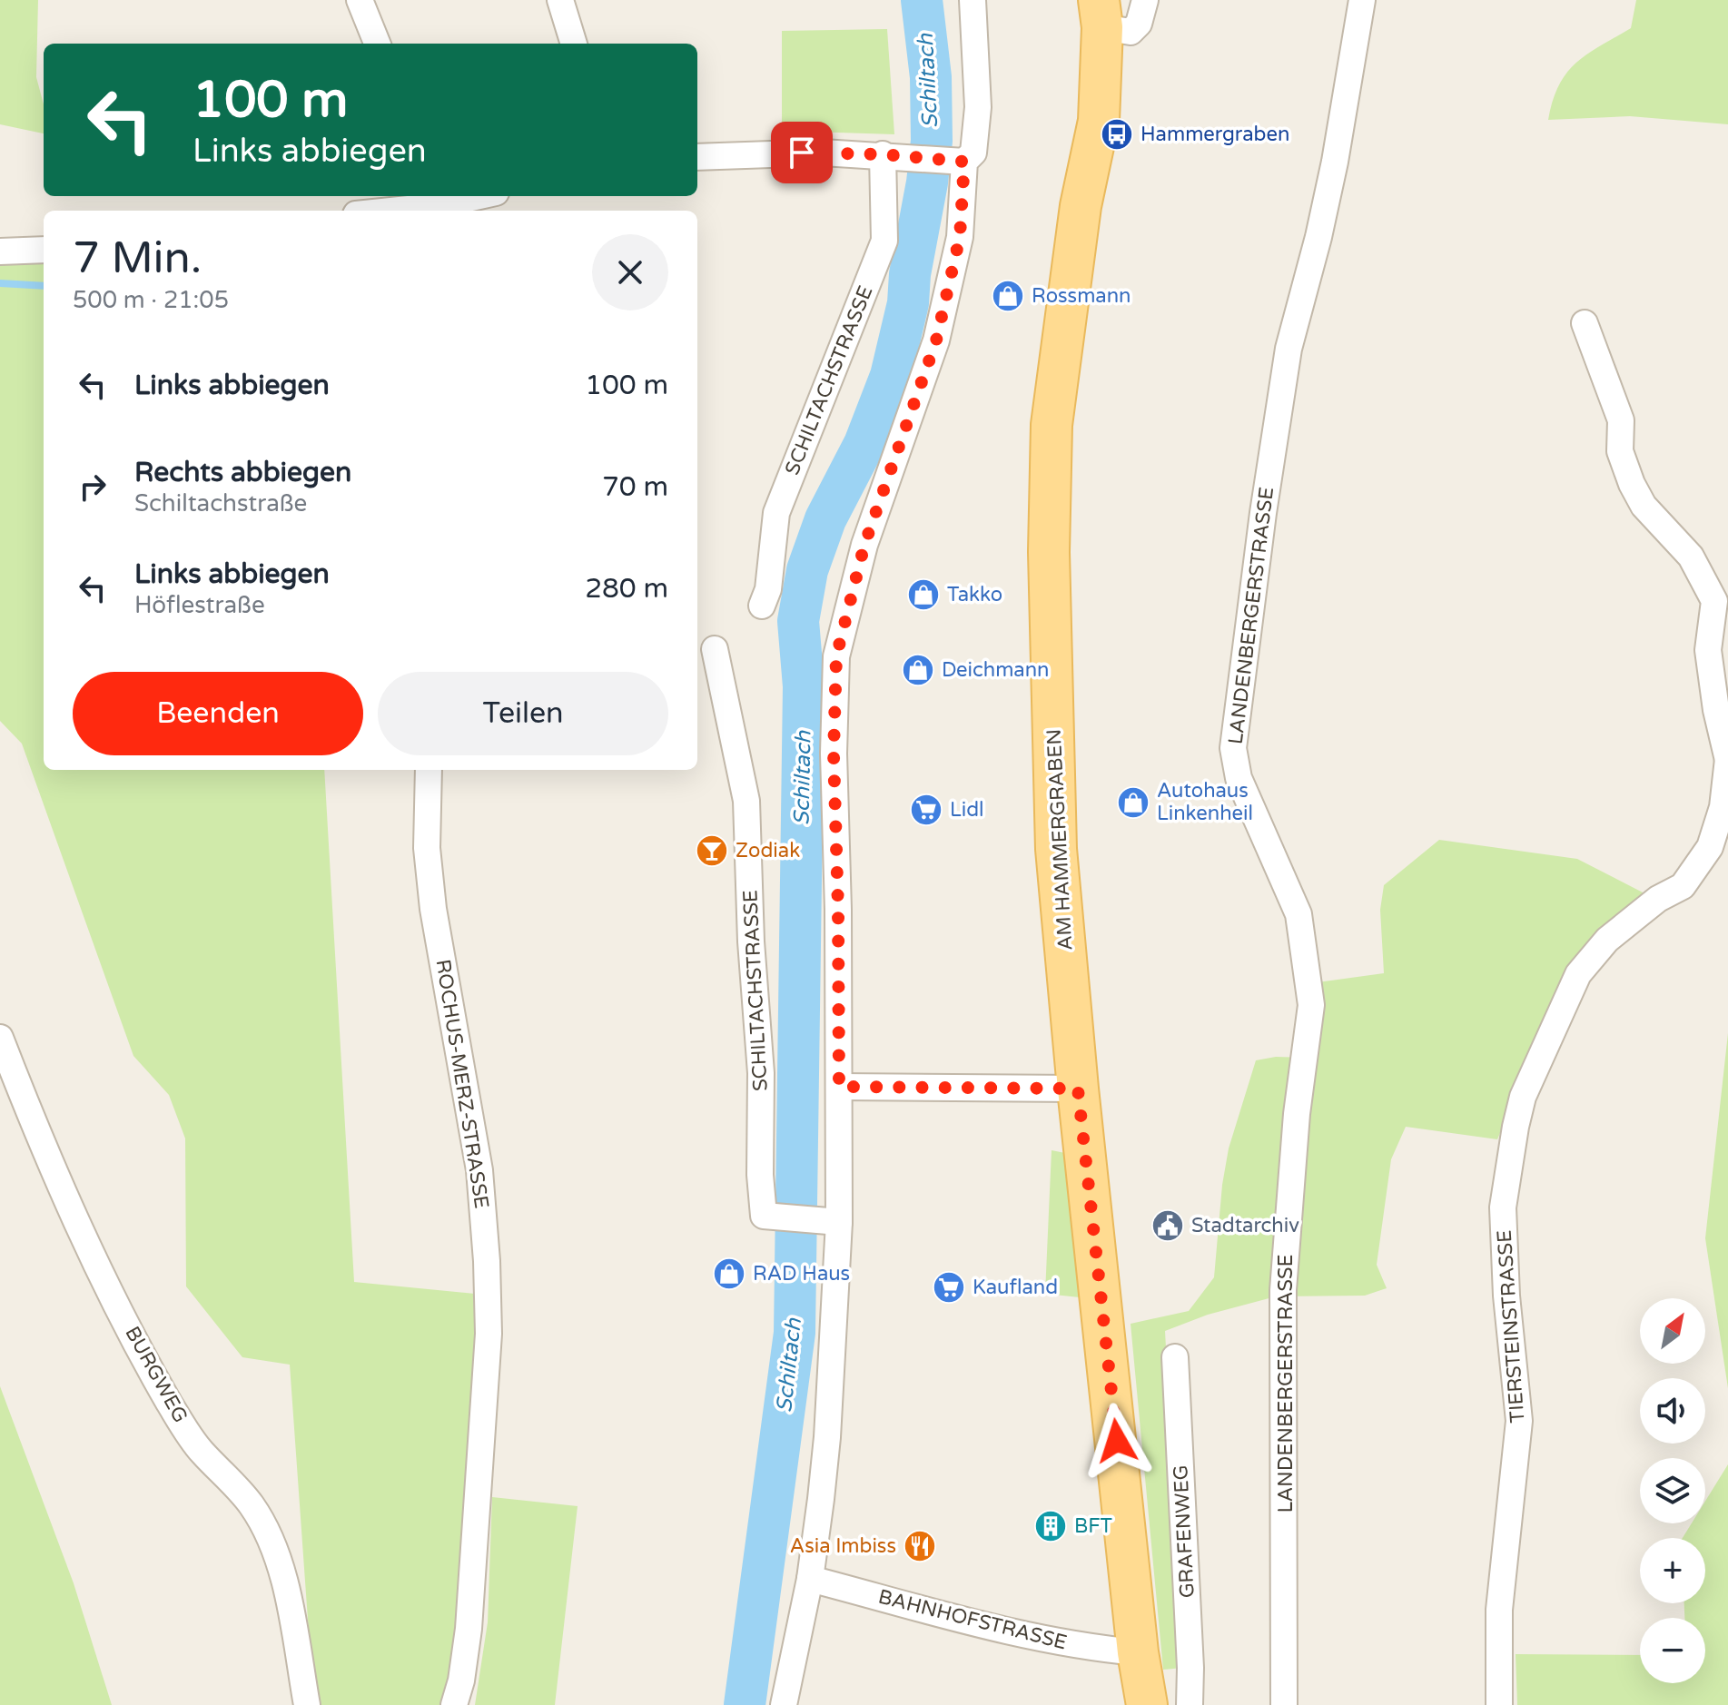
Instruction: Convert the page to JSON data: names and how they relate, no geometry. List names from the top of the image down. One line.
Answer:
{"streets":{"main road":["AM HAMMERGRABEN"],"street":["SCHILTACHSTRASSE","LANDENBERGERSTRASSE","ROCHUS-MERZ-STRASSE","TIERSTEINSTRASSE","BURGWEG","GRAFENWEG","BAHNHOFSTRASSE"]},"crossings":[["AM HAMMERGRABEN","BAHNHOFSTRASSE"]],"water":["Schiltach"],"places":{"bus stop":["Hammergraben"],"shop":["Rossmann","Takko","Deichmann","Autohaus Linkenheil","RAD Haus"],"supermarket":["Lidl","Kaufland"],"bar":["Zodiak"],"public building":["Stadtarchiv"],"building":["BFT"],"restaurant":["Asia Imbiss"]},"north":"top right","page":{"turn":["100 m","Links abbiegen"],"heading":["7 Min.","500 m · 21:05"],"list":[{"name":"Links abbiegen","value":"100 m"},{"name":"Rechts abbiegen","note":"Schiltachstraße","value":"70 m"},{"name":"Links abbiegen","note":"Höflestraße","value":"280 m"}],"buttons":["Beenden","Teilen"],"map_buttons":["+","−"]}}
